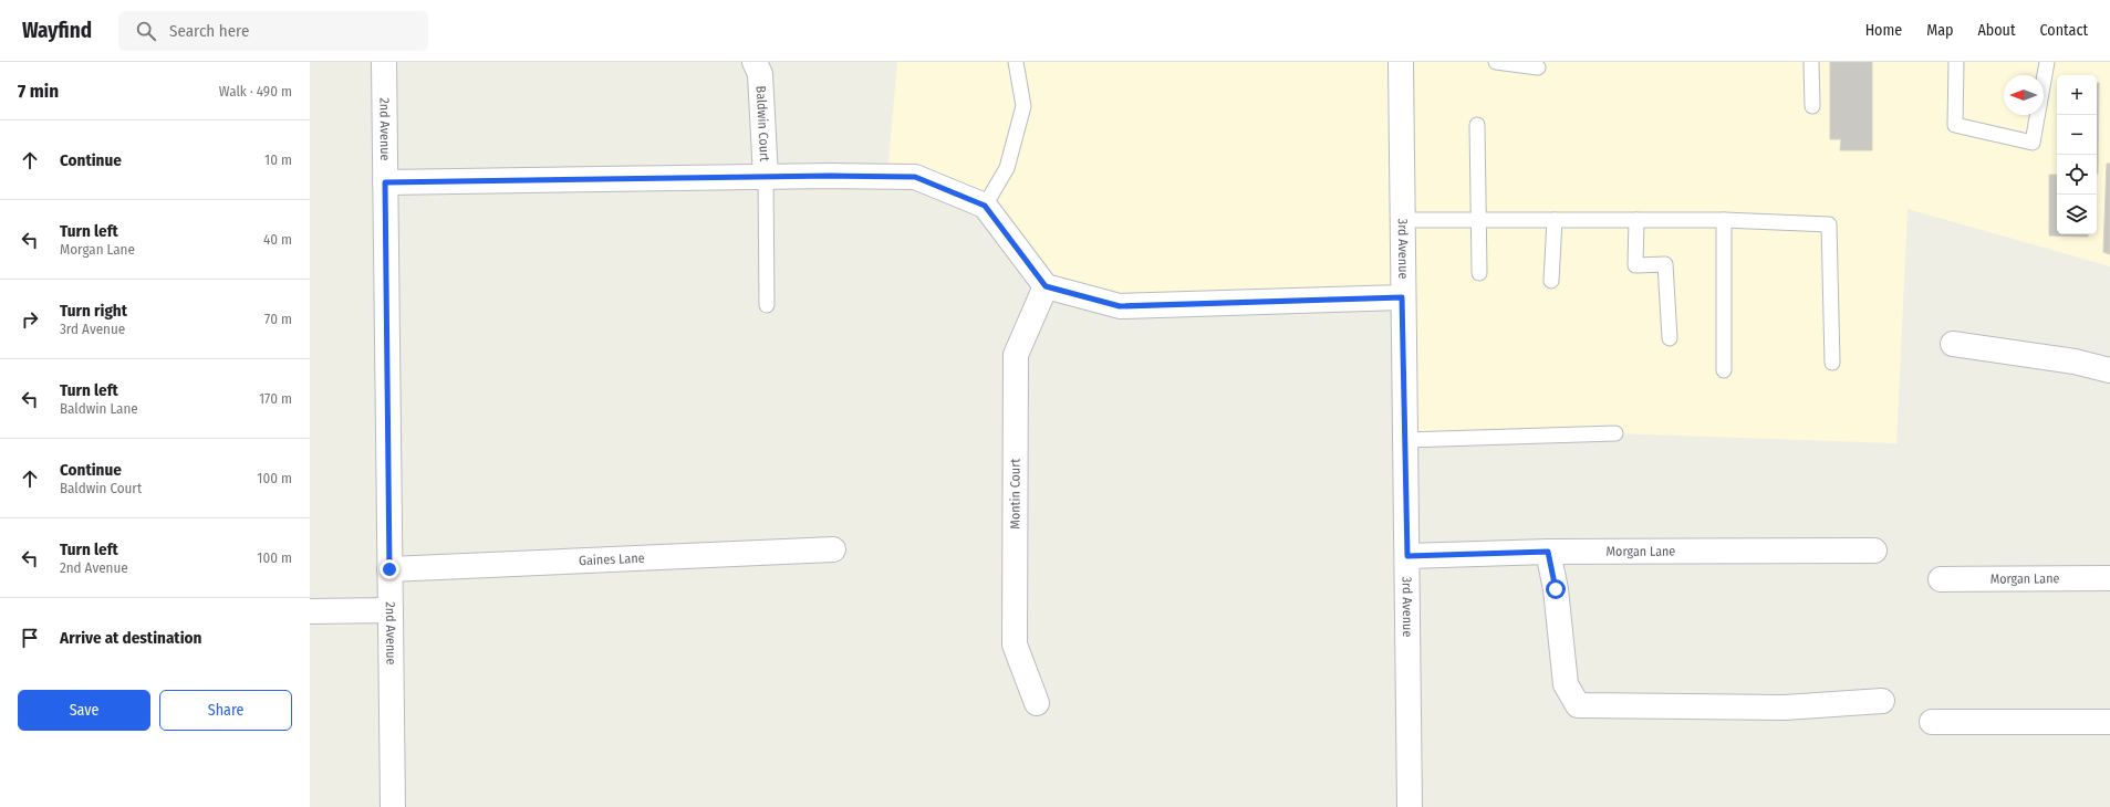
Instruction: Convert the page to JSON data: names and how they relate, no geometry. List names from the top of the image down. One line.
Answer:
{"streets":{"street":["Baldwin Court","2nd Avenue","3rd Avenue","Montin Court","Morgan Lane","Gaines Lane"]},"crossings":[["Baldwin Court","2nd Avenue"],["2nd Avenue","Gaines Lane"],["3rd Avenue","Morgan Lane"]],"north":"left","page":{"header":"Wayfind","search":"Search here","nav":["Home","Map","About","Contact"],"heading":["7 min","Walk · 490 m"],"map_buttons":["+","−"],"list":[["Continue","10 m"],["Turn left","Morgan Lane","40 m"],["Turn right","3rd Avenue","70 m"],["Turn left","Baldwin Lane","170 m"],["Continue","Baldwin Court","100 m"],["Turn left","2nd Avenue","100 m"],"Arrive at destination"],"buttons":["Save","Share"]}}
